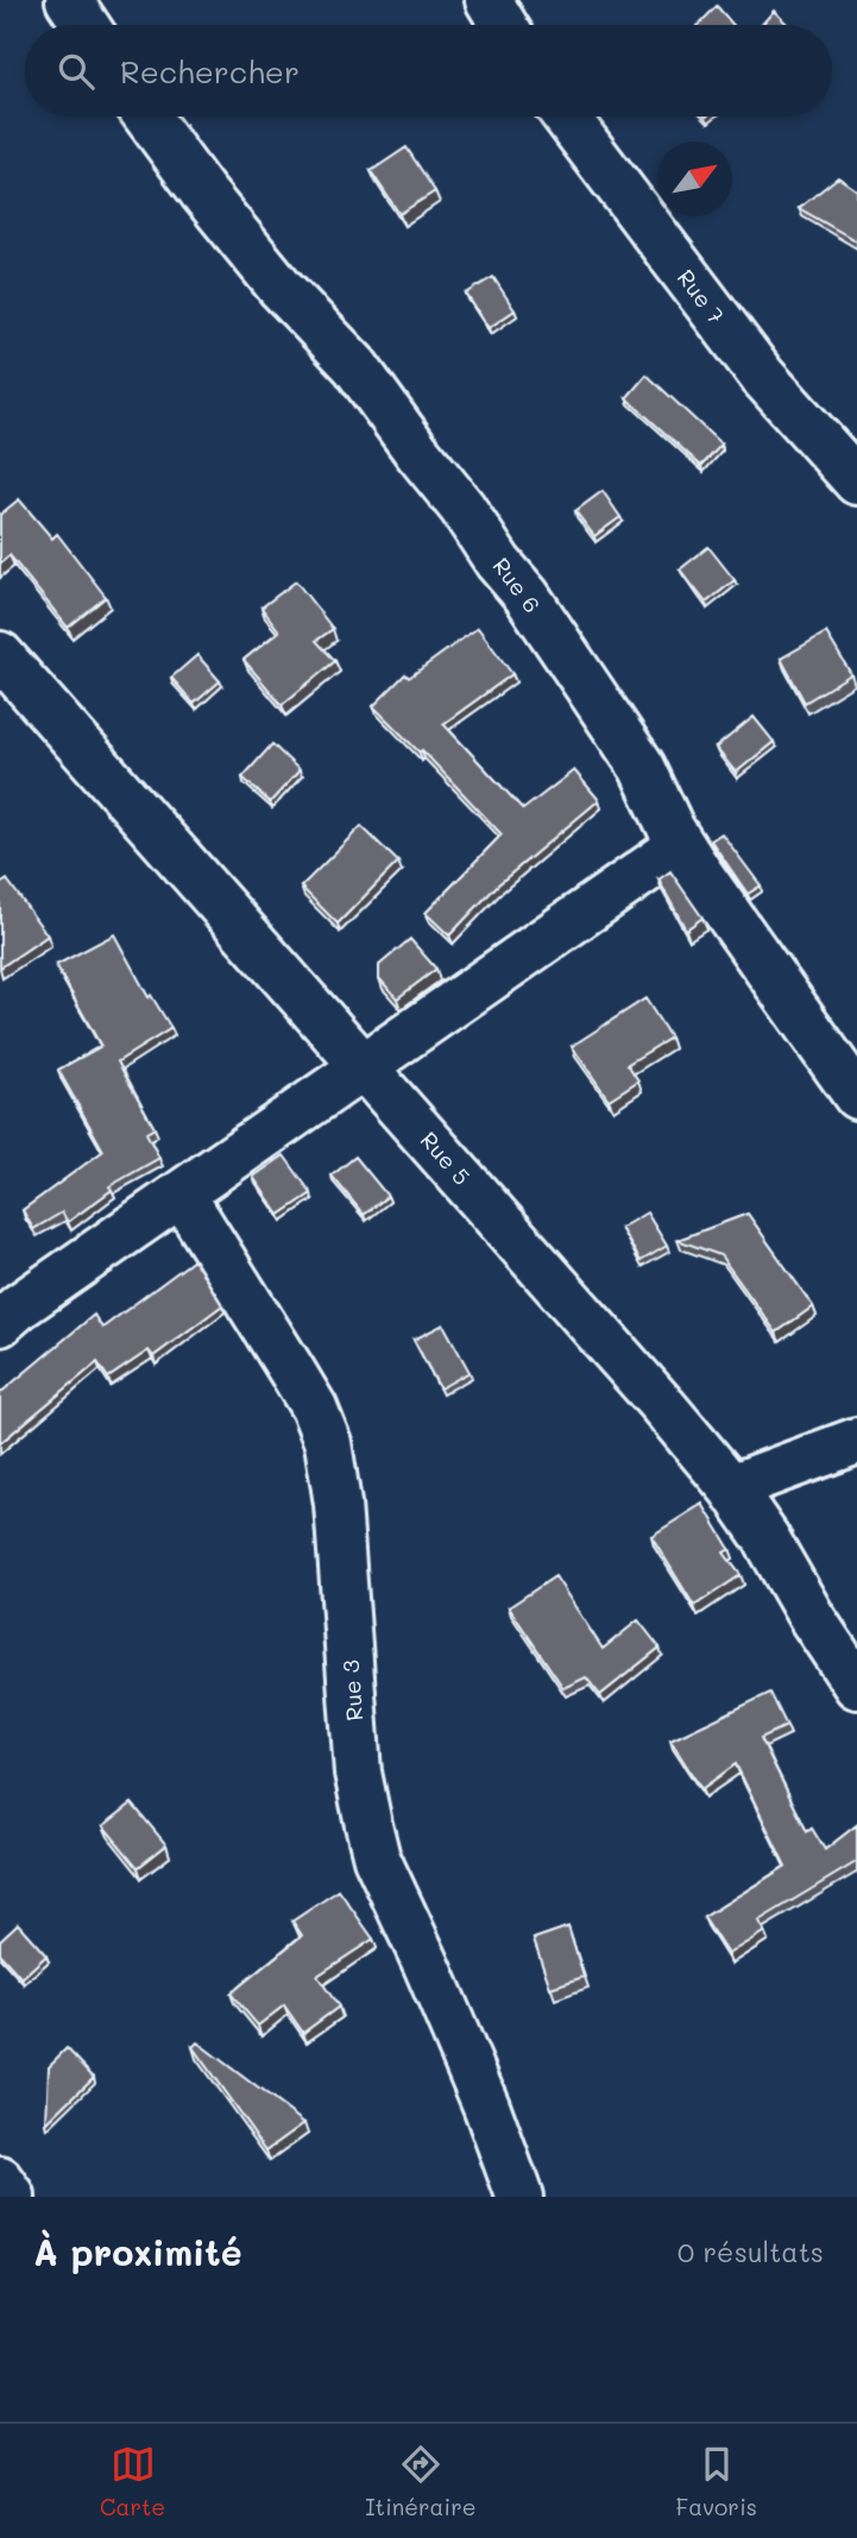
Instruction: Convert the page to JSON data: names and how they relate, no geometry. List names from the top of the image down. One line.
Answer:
{"streets":{"street":["Rue 7","Rue 6","Rue 5","Rue 3"]},"north":"top right","page":{"search":"Rechercher","heading":["À proximité","0 résultats"],"nav":["Carte","Itinéraire","Favoris"]}}
